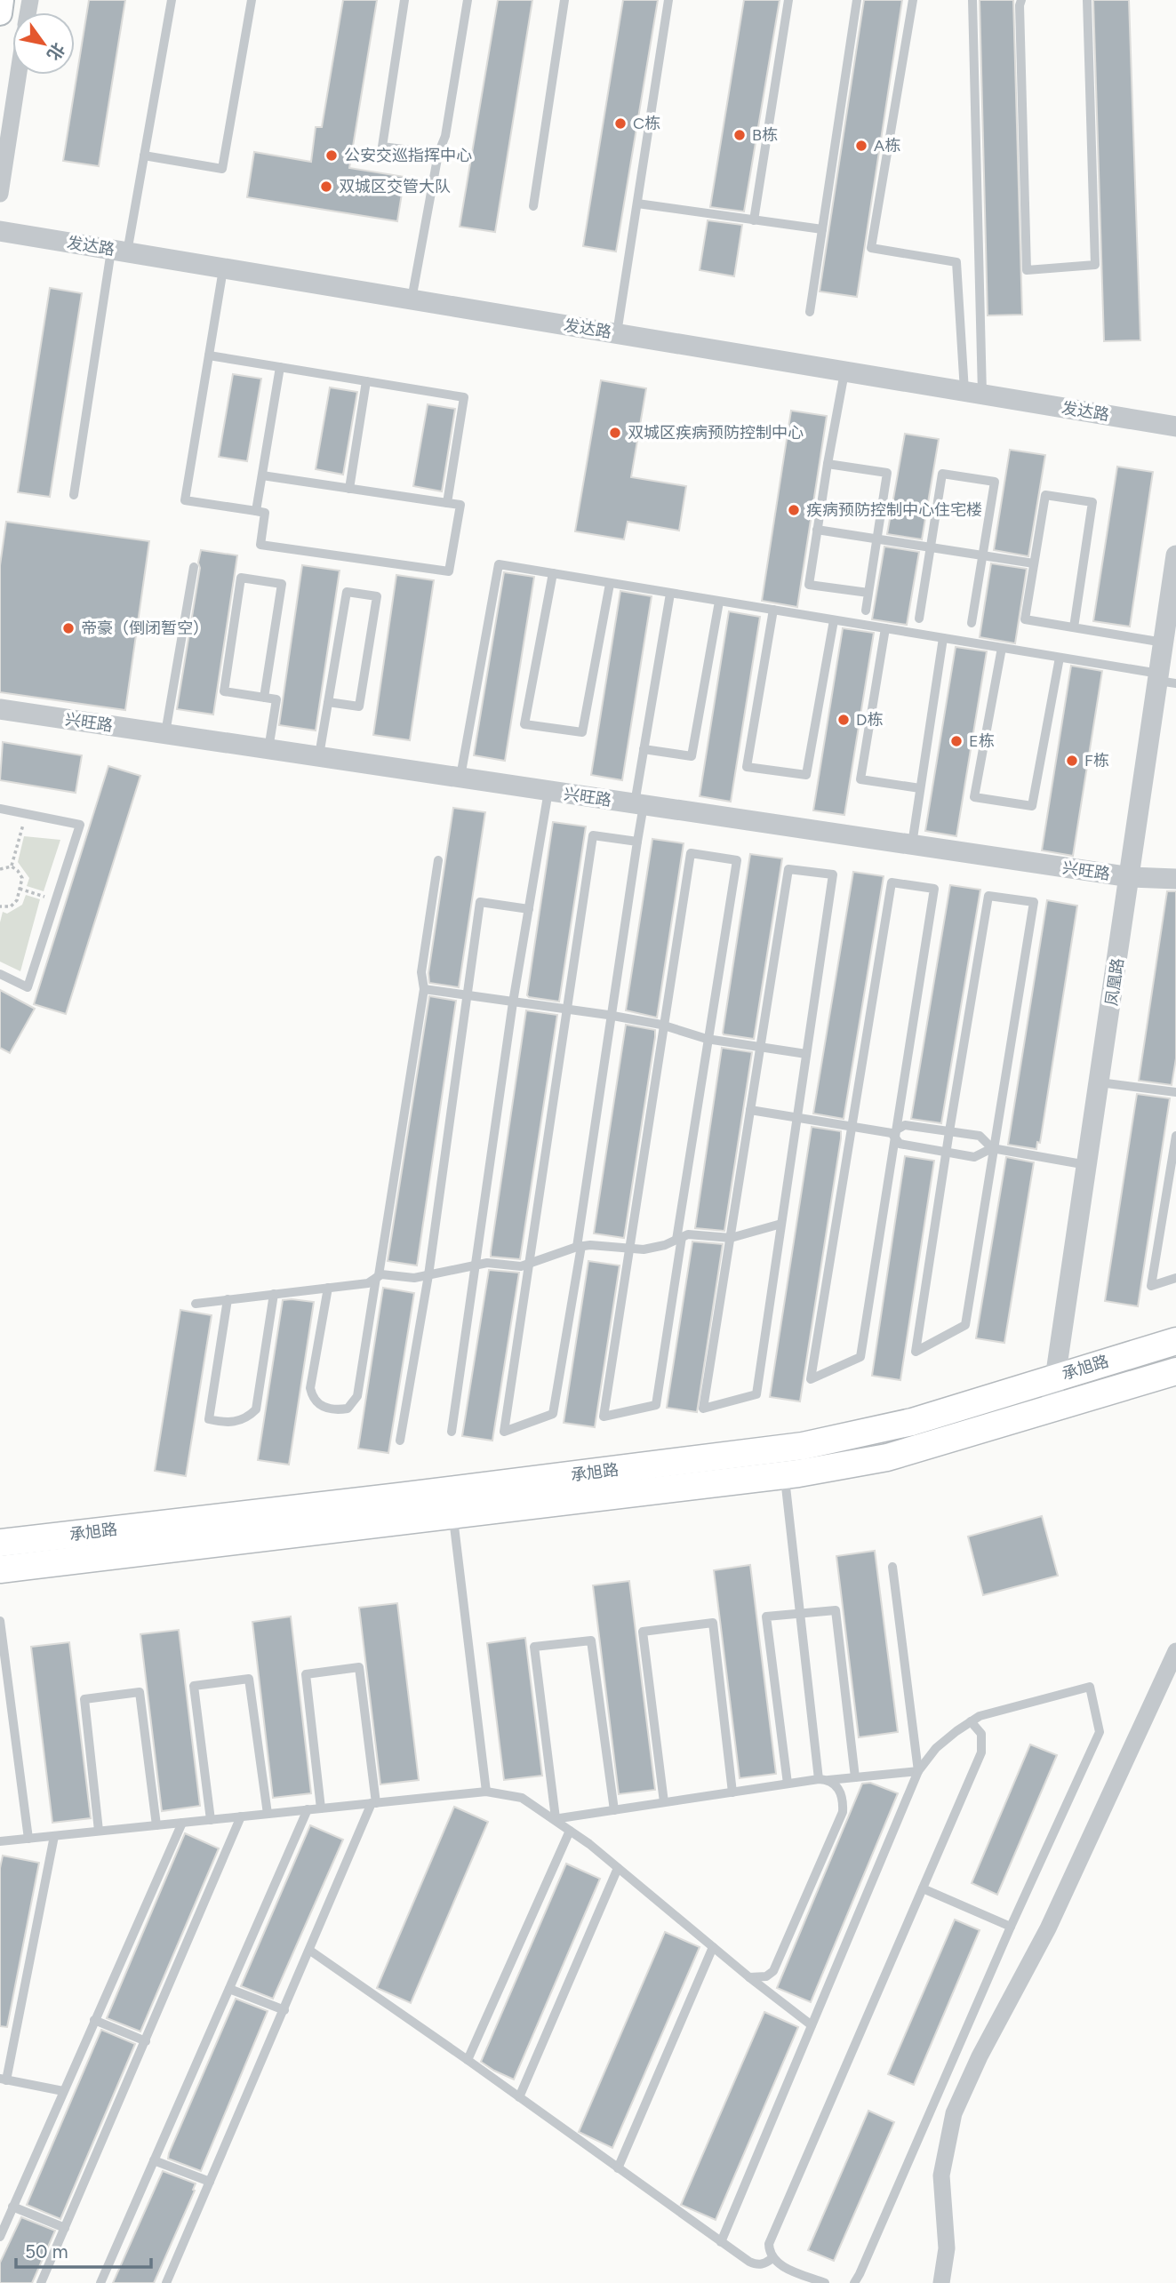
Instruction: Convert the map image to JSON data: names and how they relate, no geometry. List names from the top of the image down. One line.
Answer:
{"streets":{"main road":["承旭路"],"street":["发达路","兴旺路","凤凰路"]},"crossings":[["兴旺路","凤凰路"],["凤凰路","承旭路"]],"places":["C栋","B栋","A栋","公安交巡指挥中心","双城区交管大队","双城区疾病预防控制中心","疾病预防控制中心住宅楼","帝豪（倒闭暂空）","D栋","E栋","F栋"],"scale_bar":"50 m","north":"bottom right"}
